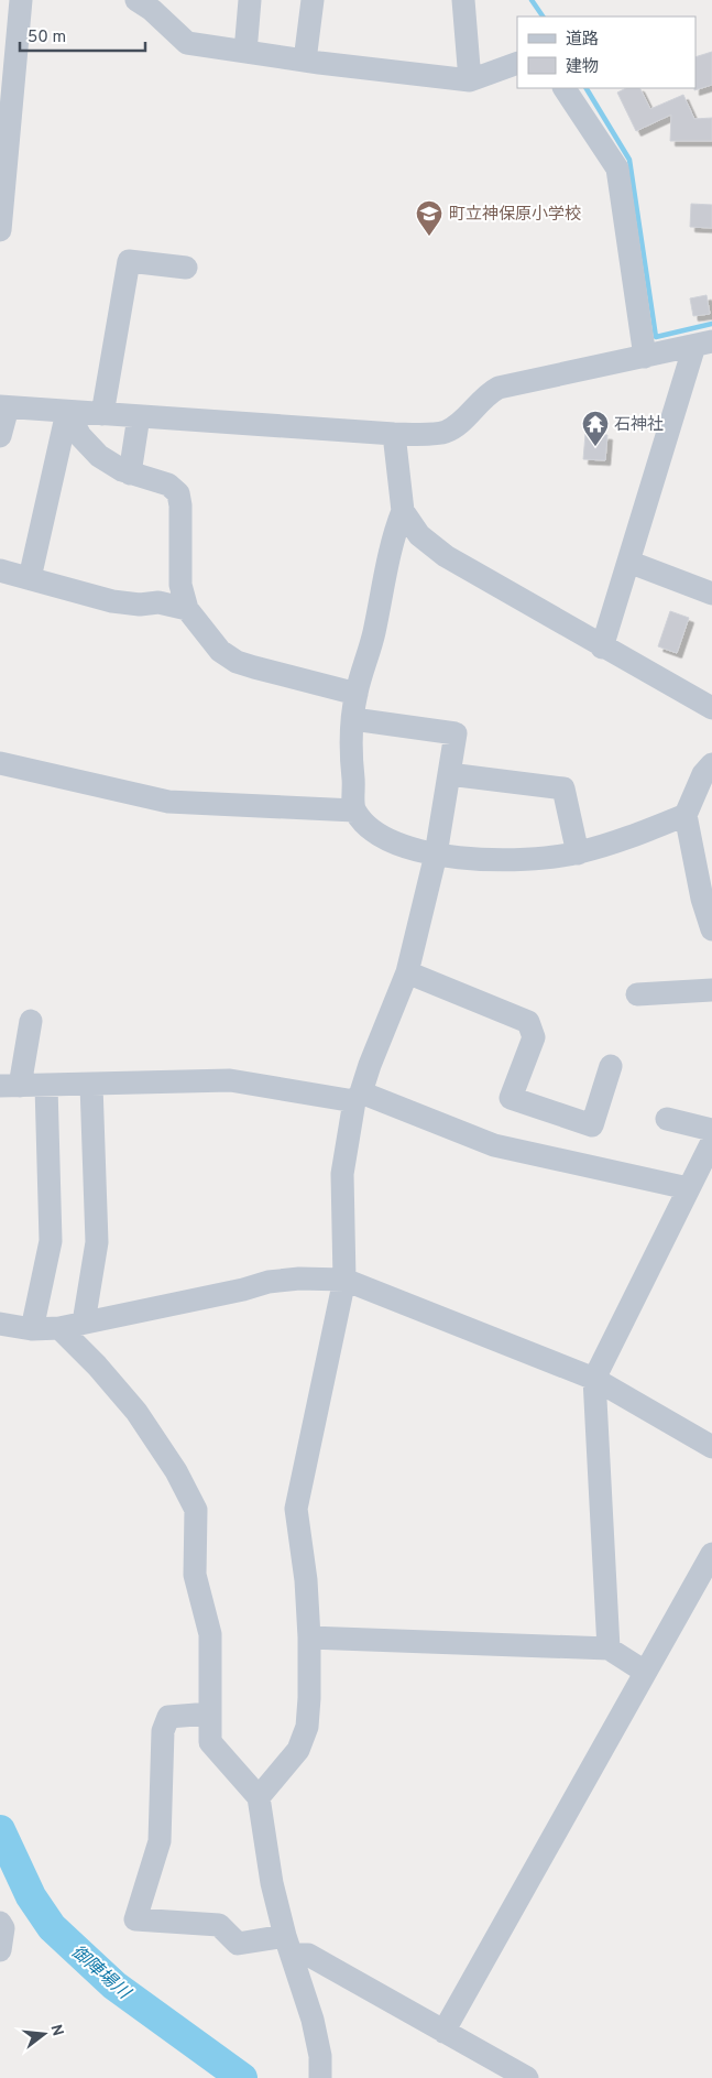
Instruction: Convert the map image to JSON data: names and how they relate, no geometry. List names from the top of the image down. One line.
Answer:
{"water":["御陣場川"],"places":{"school or university":["町立神保原小学校"],"temple":["石神社"]},"legend":["道路","建物"],"scale_bar":"50 m","north":"right"}
